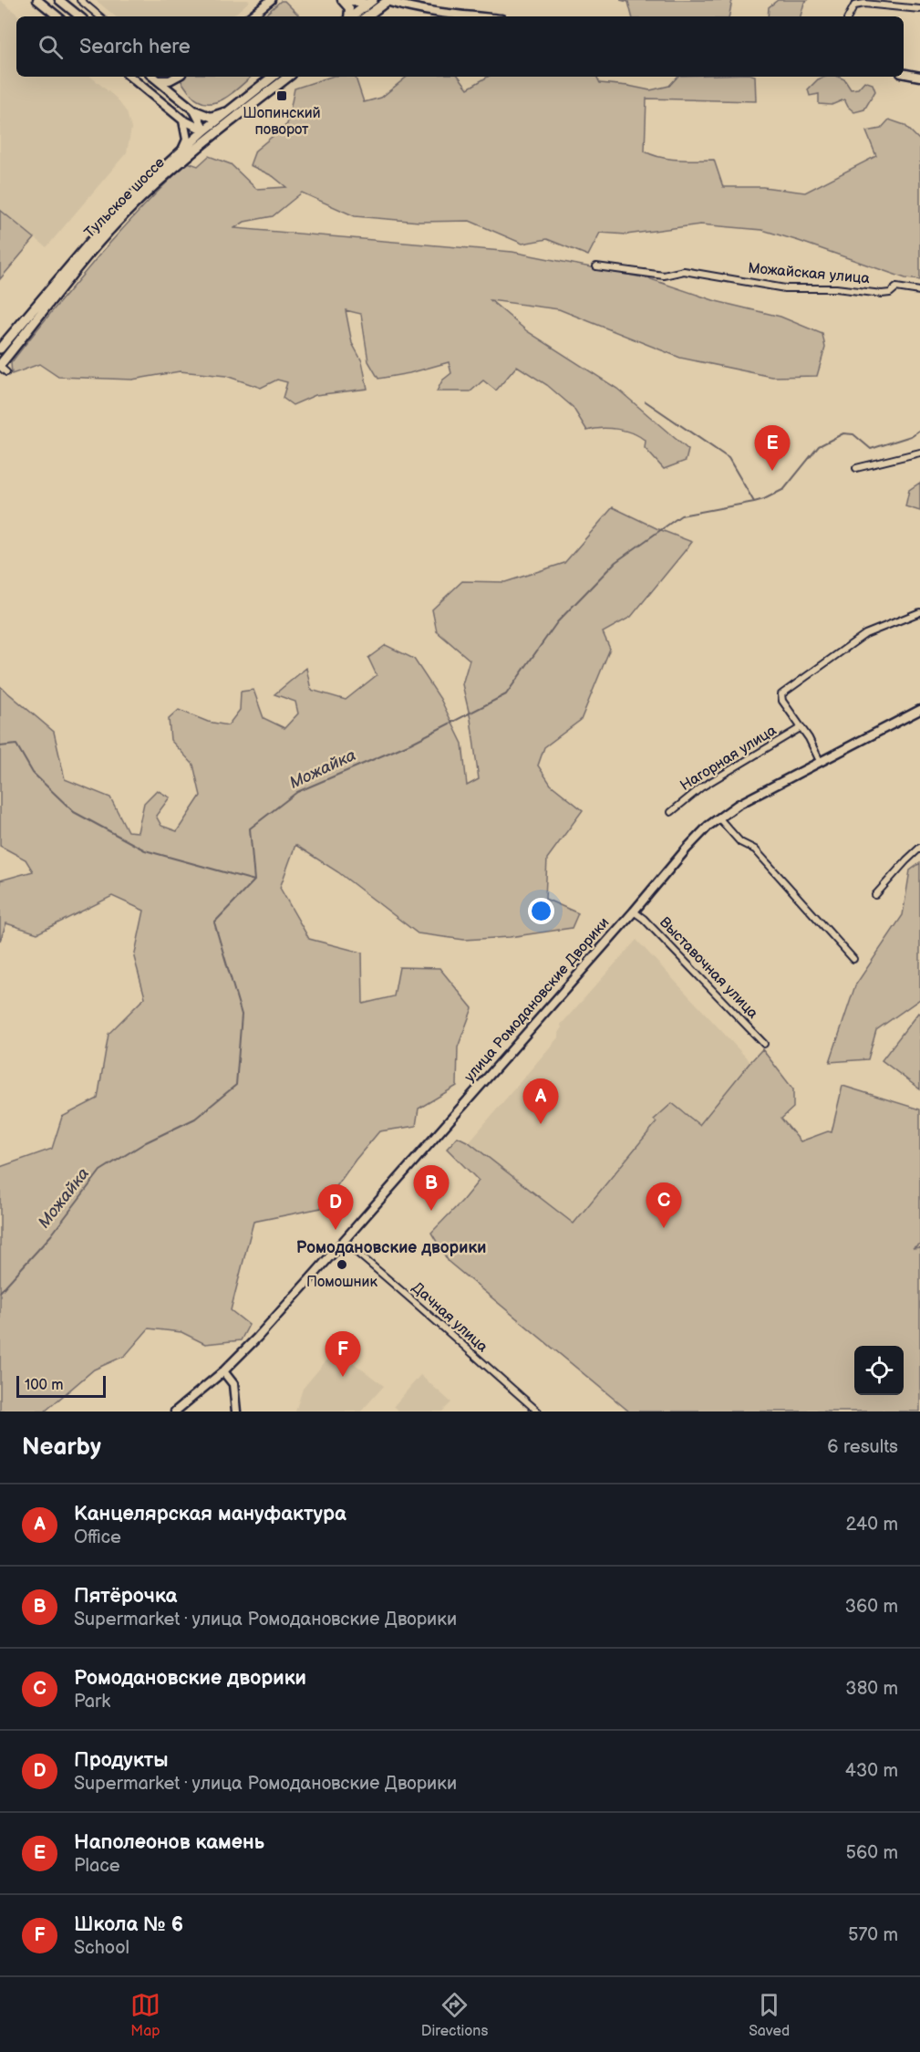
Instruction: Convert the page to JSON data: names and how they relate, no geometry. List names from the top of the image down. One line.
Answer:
{"streets":{"main road":["Тульское шоссе"],"street":["Можайская улица","Нагорная улица","Выставочная улица","улица Ромодановские Дворики","Дачная улица"]},"crossings":[["Нагорная улица","улица Ромодановские Дворики"],["Выставочная улица","улица Ромодановские Дворики"],["улица Ромодановские Дворики","Дачная улица"]],"districts":["Ромодановские дворики"],"water":["Можайка"],"places":{"transit":["Шопинский поворот"],"other":["Помошник"]},"scale_bar":"100 m","page":{"search":"Search here","pins":["E","A","B","C","D","F"],"scale":"100 m","heading":["Nearby","6 results"],"list":[{"mark":"A","name":"Канцелярская мануфактура","note":"Office","value":"240 m"},{"mark":"B","name":"Пятёрочка","note":"Supermarket · улица Ромодановские Дворики","value":"360 m"},{"mark":"C","name":"Ромодановские дворики","note":"Park","value":"380 m"},{"mark":"D","name":"Продукты","note":"Supermarket · улица Ромодановские Дворики","value":"430 m"},{"mark":"E","name":"Наполеонов камень","note":"Place","value":"560 m"},{"mark":"F","name":"Школа № 6","note":"School","value":"570 m"}],"nav":["Map","Directions","Saved"]}}
